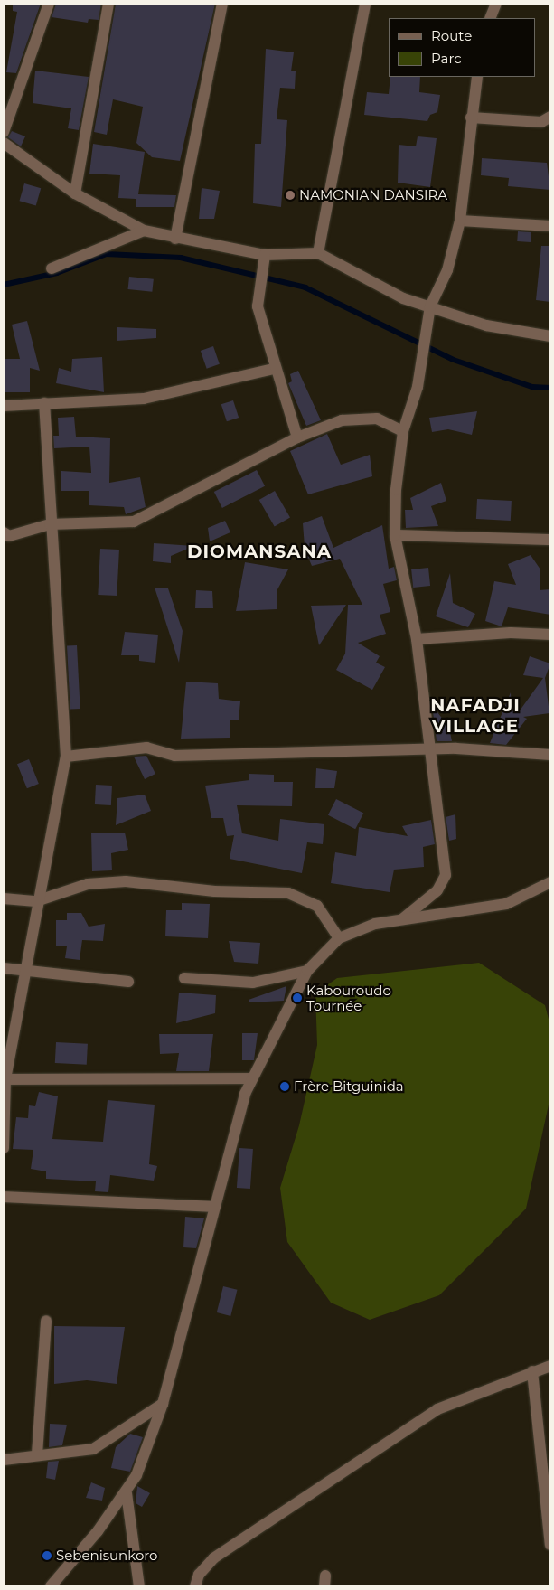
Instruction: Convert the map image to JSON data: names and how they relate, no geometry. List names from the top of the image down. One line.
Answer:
{"districts":["DIOMANSANA","NAFADJI VILLAGE"],"places":["NAMONIAN DANSIRA","Kabouroudo Tournée","Frère Bitguinida","Sebenisunkoro"],"legend":["Route","Parc"]}
